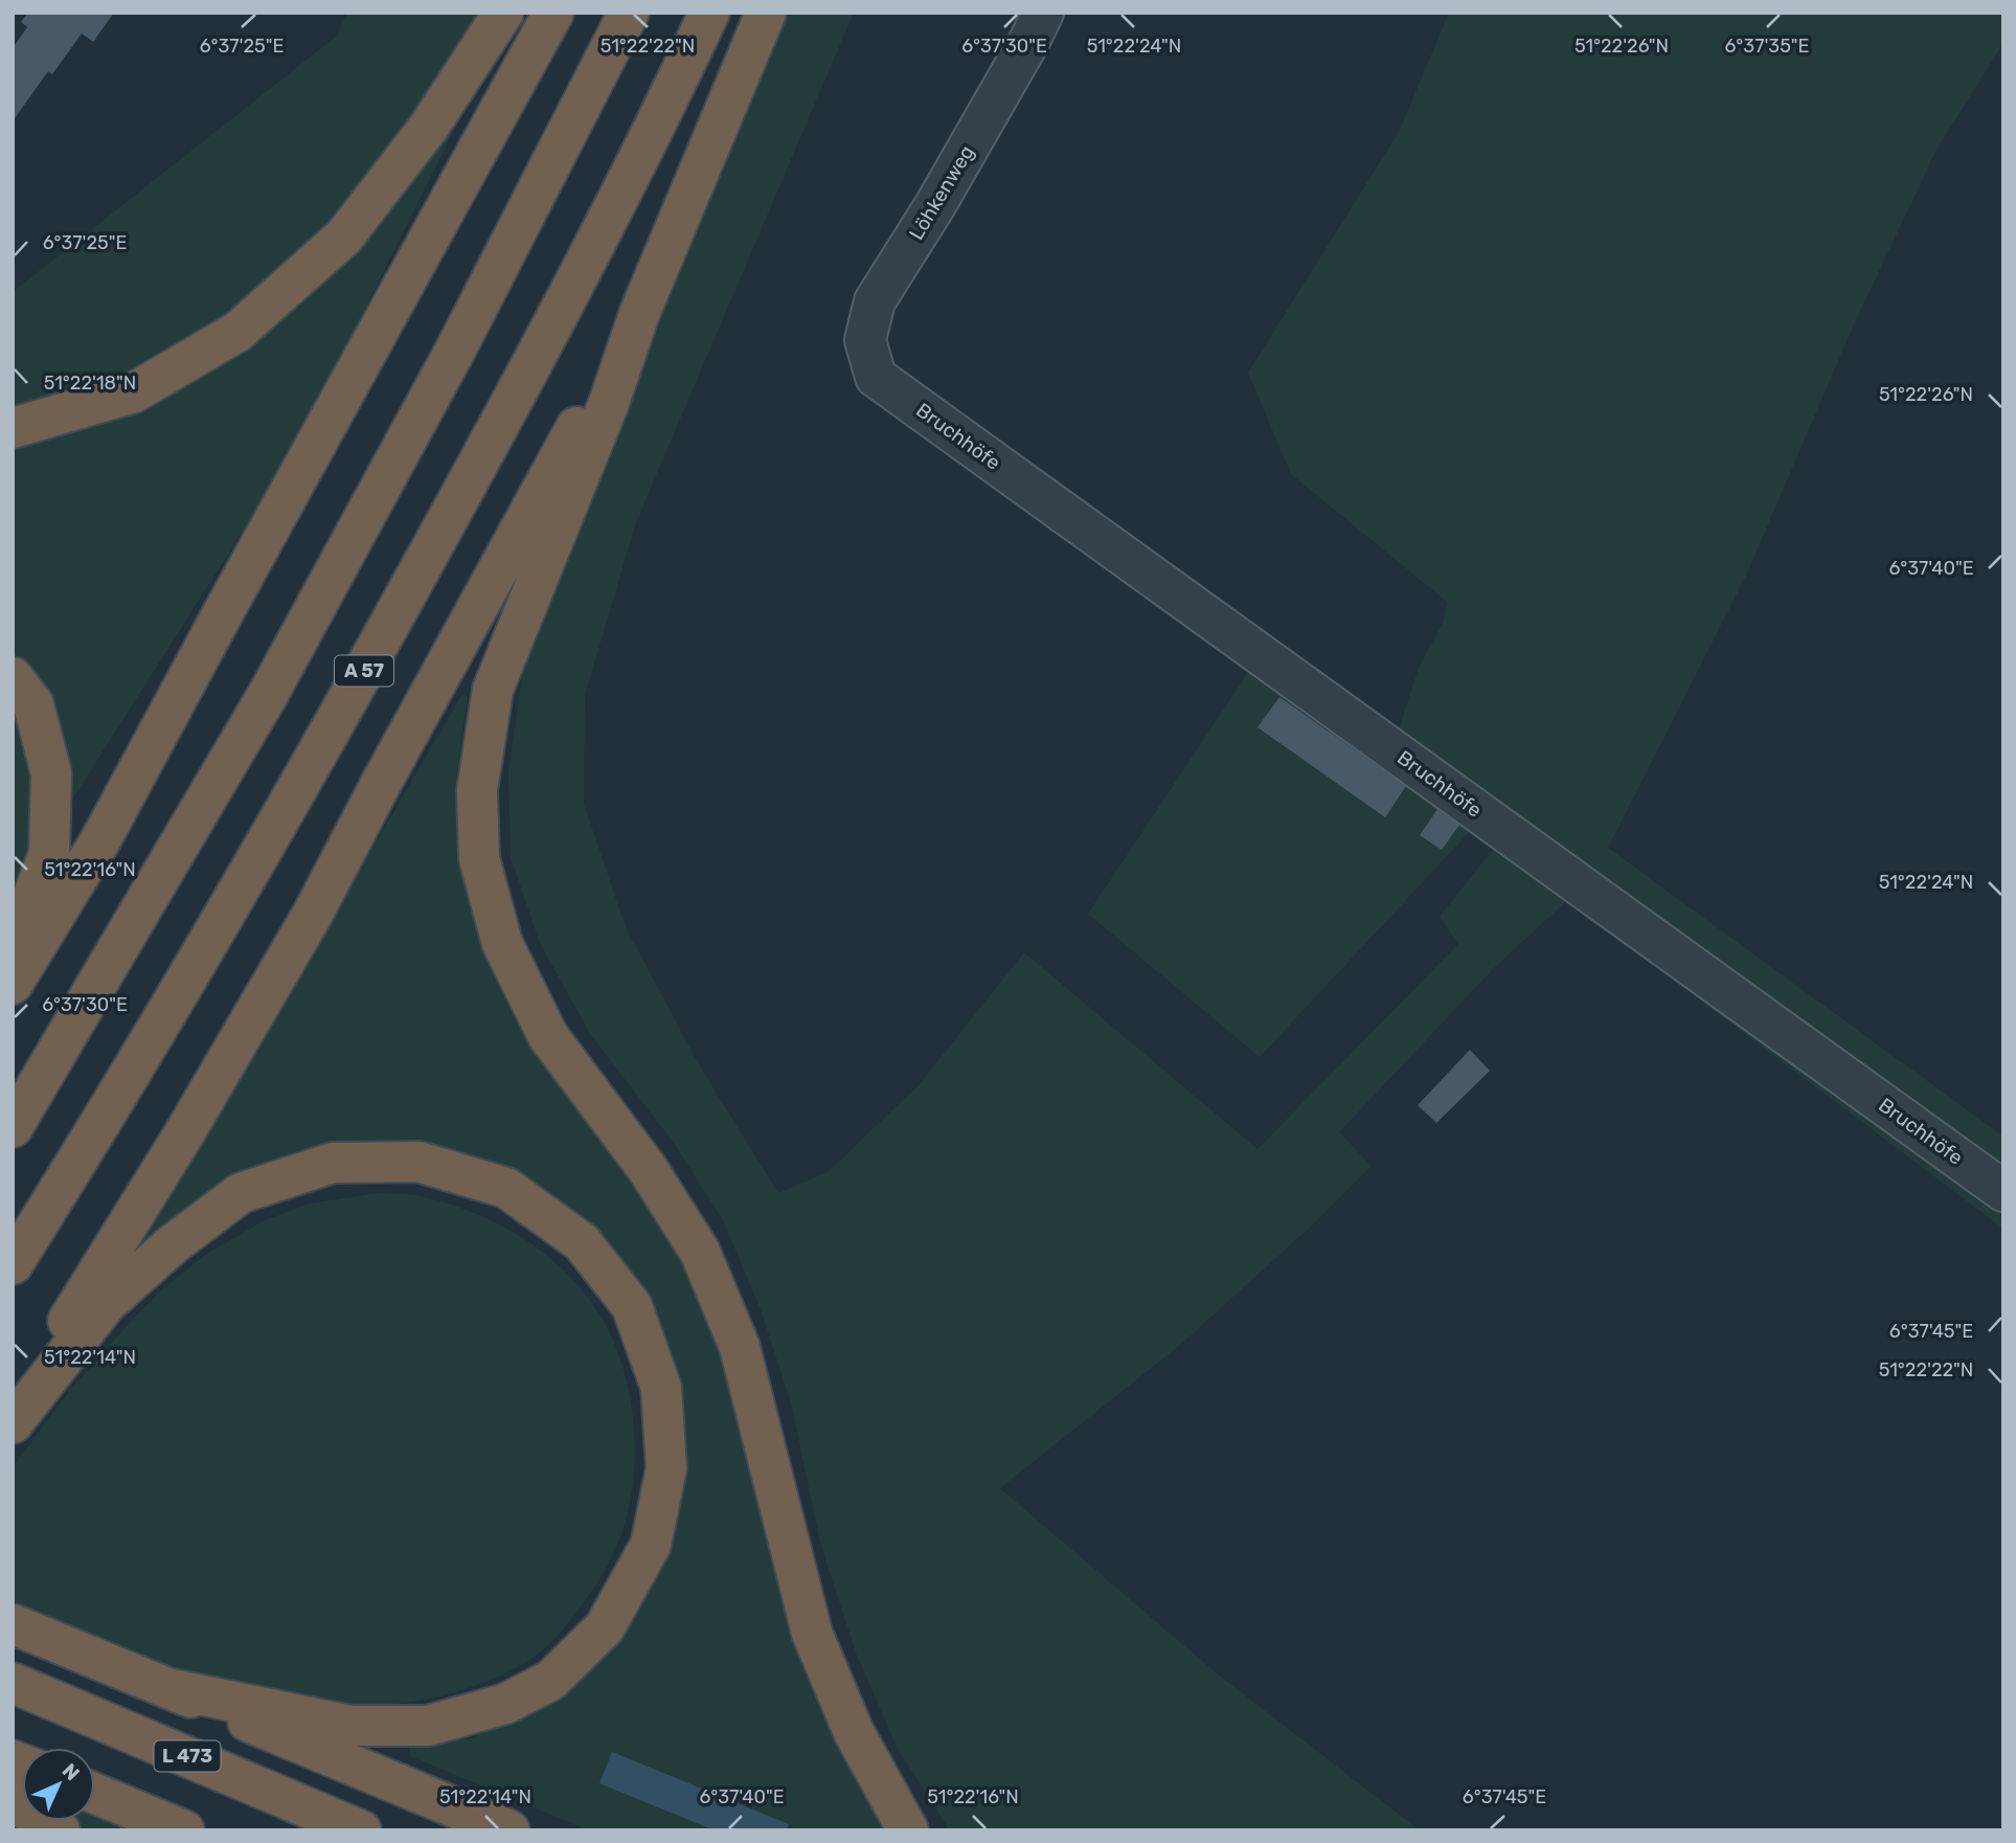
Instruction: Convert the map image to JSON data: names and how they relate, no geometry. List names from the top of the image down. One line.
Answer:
{"streets":{"highway":["A 57","L 473"],"street":["Löhkenweg","Bruchhöfe"]},"crossings":[["Löhkenweg","Bruchhöfe"]],"north":"top right","coordinates":["6°37'25\"E","51°22'22\"N","6°37'30\"E","51°22'24\"N","51°22'26\"N","6°37'35\"E","51°22'18\"N","6°37'40\"E","51°22'16\"N","6°37'45\"E","51°22'14\"N"]}
